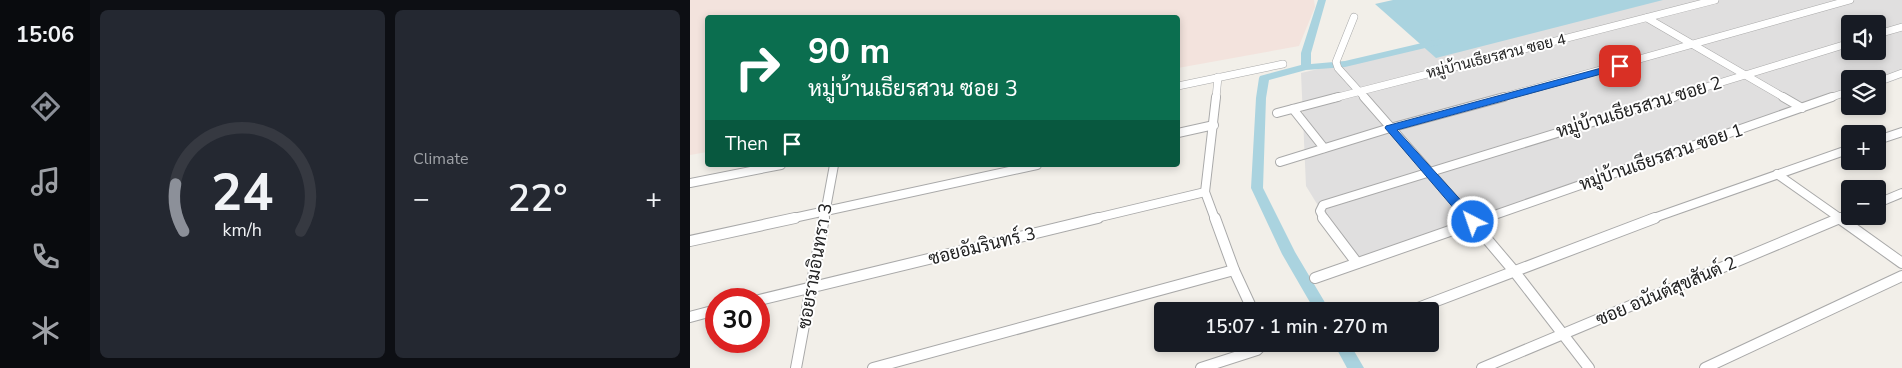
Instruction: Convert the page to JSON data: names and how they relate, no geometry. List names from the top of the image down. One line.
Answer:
{"streets":{"street":["หมู่บ้านเธียรสวน ซอย 4","หมู่บ้านเธียรสวน ซอย 2","หมู่บ้านเธียรสวน ซอย 1","ซอยอัมรินทร์ 3","ซอยรามอินทรา 3","ซอย อนันต์สุขสันต์ 2"]},"crossings":[["หมู่บ้านเธียรสวน ซอย 2","หมู่บ้านเธียรสวน ซอย 1"],["ซอยอัมรินทร์ 3","ซอยรามอินทรา 3"]],"page":{"tabs":"15:06","tile":"Climate","map_buttons":["+","−"],"turn":["90 m","หมู่บ้านเธียรสวน ซอย 3"],"then":"Then","heat":["−","22°","+"],"limit":"30","trip":"15:07 · 1 min · 270 m","gauge":["24","km/h"]}}
